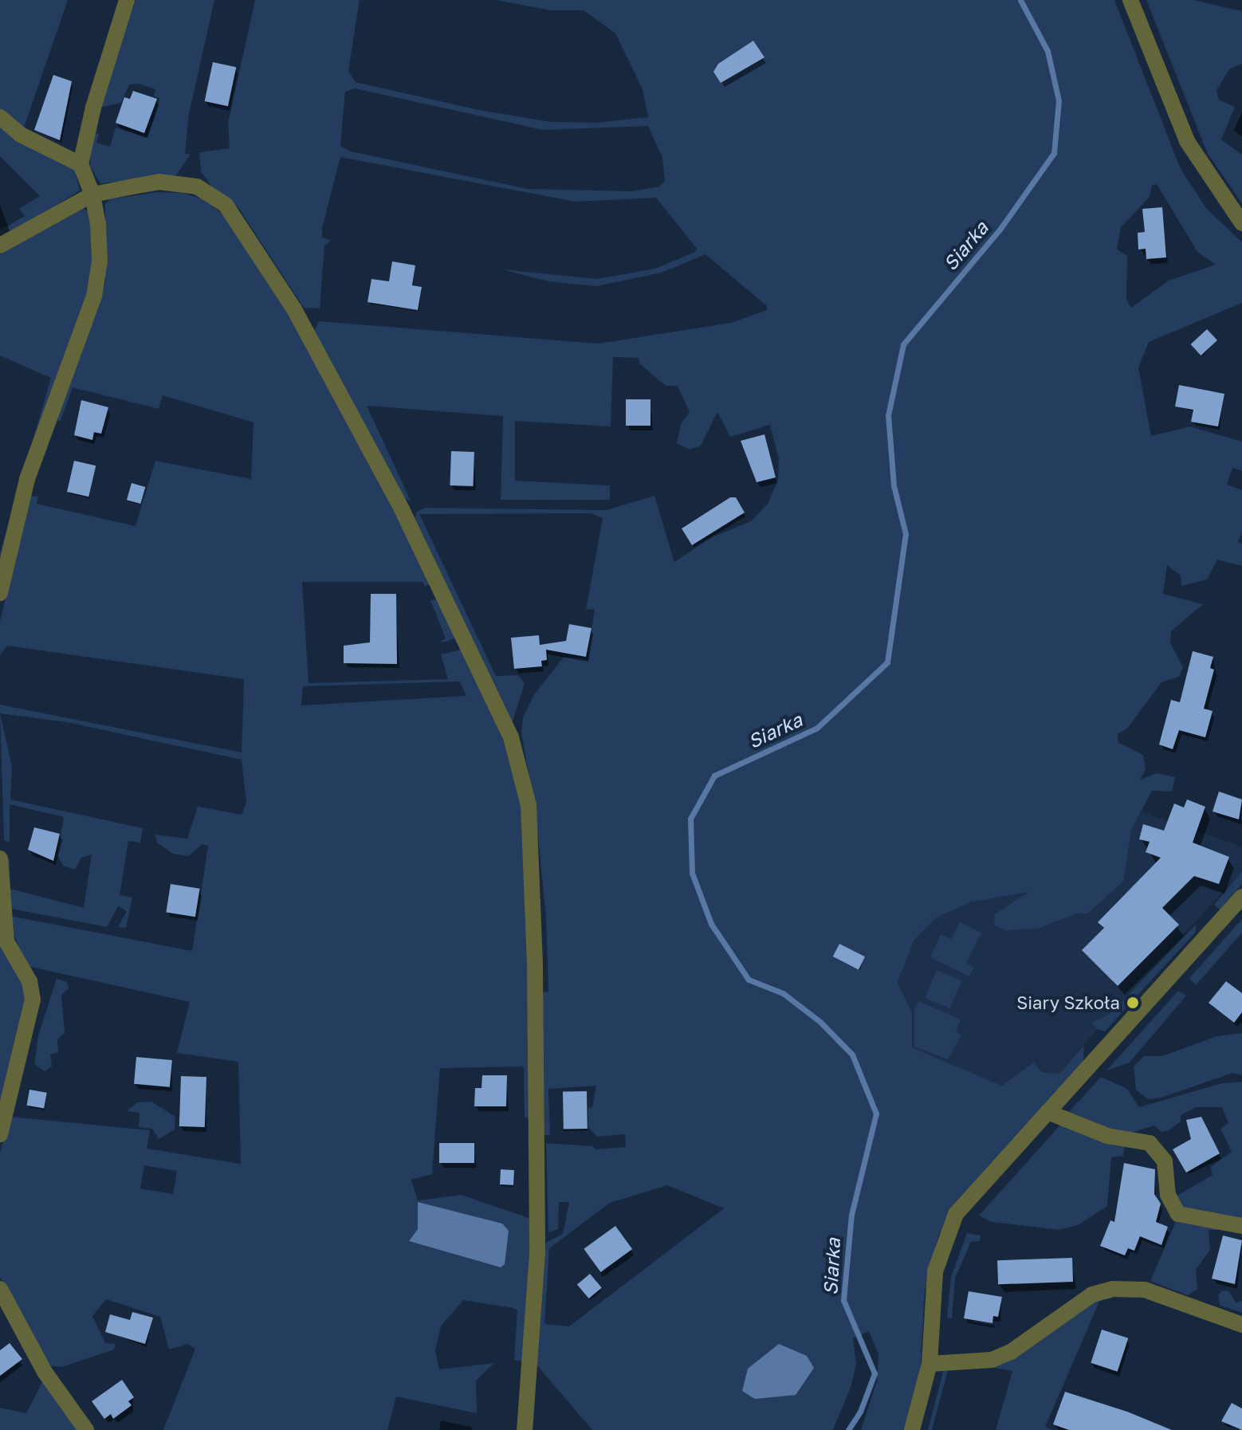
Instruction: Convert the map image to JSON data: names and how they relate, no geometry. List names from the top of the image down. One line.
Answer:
{"water":["Siarka"],"places":["Siary Szkoła"]}
